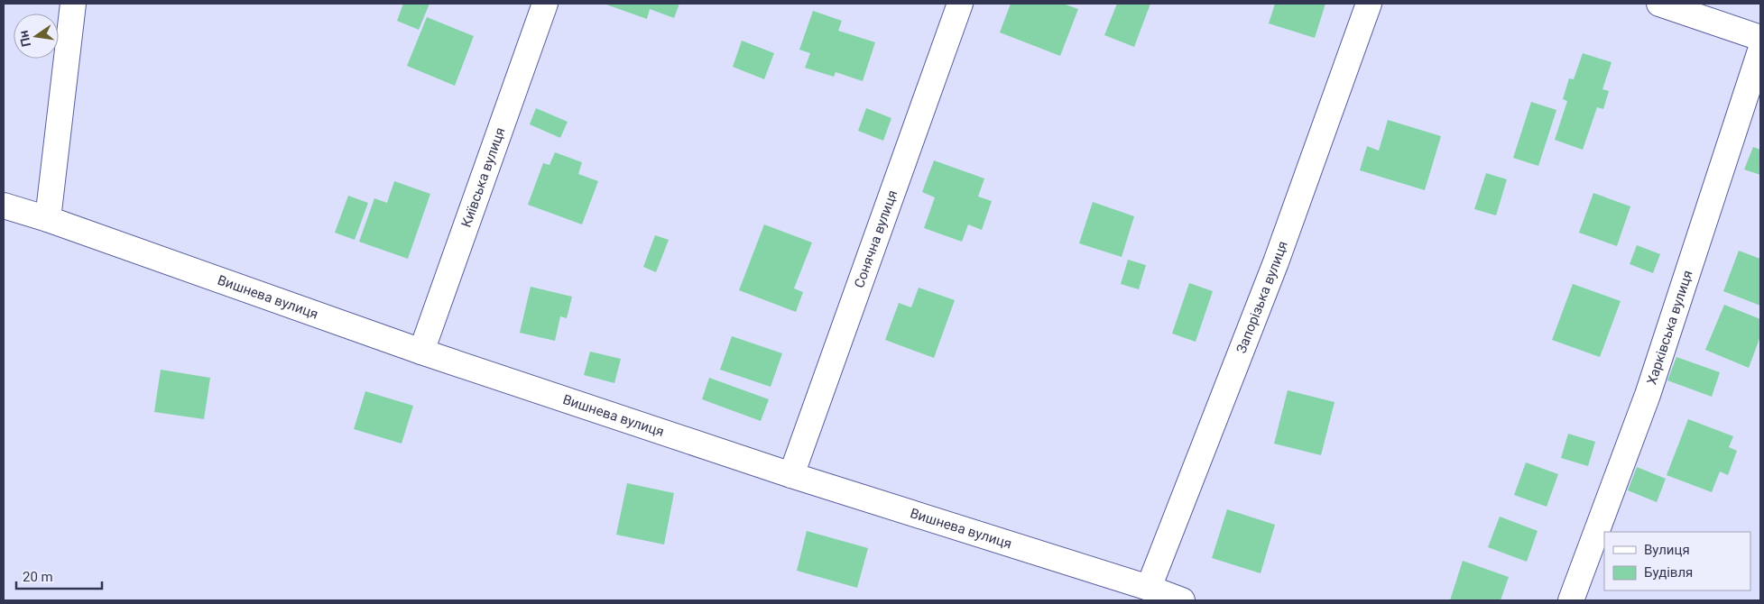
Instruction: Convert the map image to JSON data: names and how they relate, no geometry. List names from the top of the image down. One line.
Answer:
{"streets":{"street":["Київська вулиця","Сонячна вулиця","Вишнева вулиця","Запорізька вулиця","Харківська вулиця"]},"crossings":[["Київська вулиця","Вишнева вулиця"],["Сонячна вулиця","Вишнева вулиця"],["Вишнева вулиця","Запорізька вулиця"]],"legend":["Вулиця","Будівля"],"scale_bar":"20 m","north":"left"}
